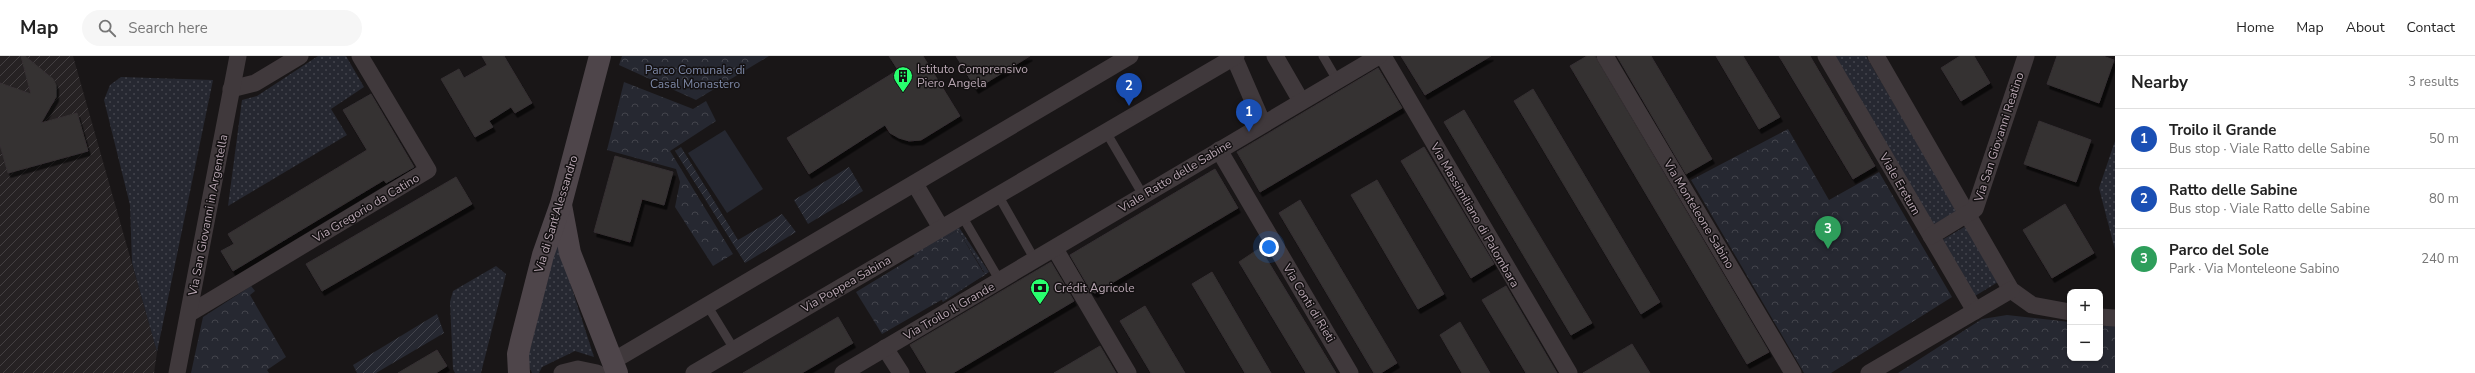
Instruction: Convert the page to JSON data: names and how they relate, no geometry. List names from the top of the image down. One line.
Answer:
{"streets":{"street":["Via San Giovanni Reatino","Viale Ratto delle Sabine","Viale Eretum","Via Gregorio da Catino","Via di Sant'Alessandro","Via Monteleone Sabino","Via San Giovanni in Argentella","Via Massimiliano di Palombara","Via Poppea Sabina","Via Conti di Rieti","Via Troilo il Grande"]},"crossings":[["Viale Ratto delle Sabine","Via Conti di Rieti"],["Viale Ratto delle Sabine","Via Troilo il Grande"],["Via Gregorio da Catino","Via San Giovanni in Argentella"]],"parks":["Parco Comunale di Casal Monastero"],"places":{"building":["Istituto Comprensivo Piero Angela"],"bank":["Crédit Agricole"]},"page":{"header":"Map","search":"Search here","nav":["Home","Map","About","Contact"],"heading":["Nearby","3 results"],"pins":["2","1","3"],"list":[{"mark":"1","name":"Troilo il Grande","note":"Bus stop · Viale Ratto delle Sabine","value":"50 m"},{"mark":"2","name":"Ratto delle Sabine","note":"Bus stop · Viale Ratto delle Sabine","value":"80 m"},{"mark":"3","name":"Parco del Sole","note":"Park · Via Monteleone Sabino","value":"240 m"}],"map_buttons":["+","−"]}}
